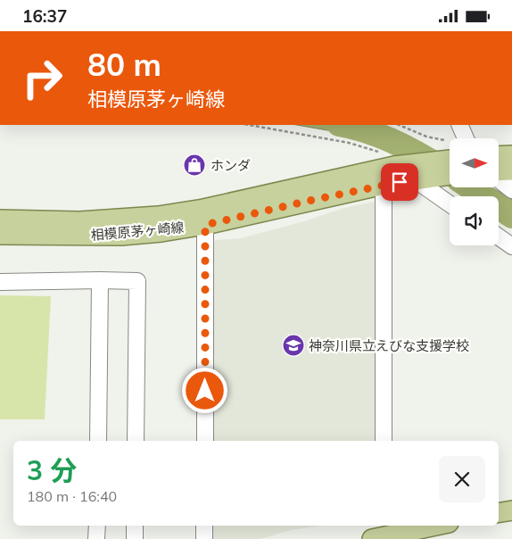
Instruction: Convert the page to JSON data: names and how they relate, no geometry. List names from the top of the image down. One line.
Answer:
{"streets":{"main road":["相模原茅ヶ崎線"]},"places":{"shop":["ホンダ"],"school or university":["神奈川県立えびな支援学校"]},"north":"right","page":{"status":"16:37","turn":["80 m","相模原茅ヶ崎線"],"heading":["3 分","180 m · 16:40"]}}
